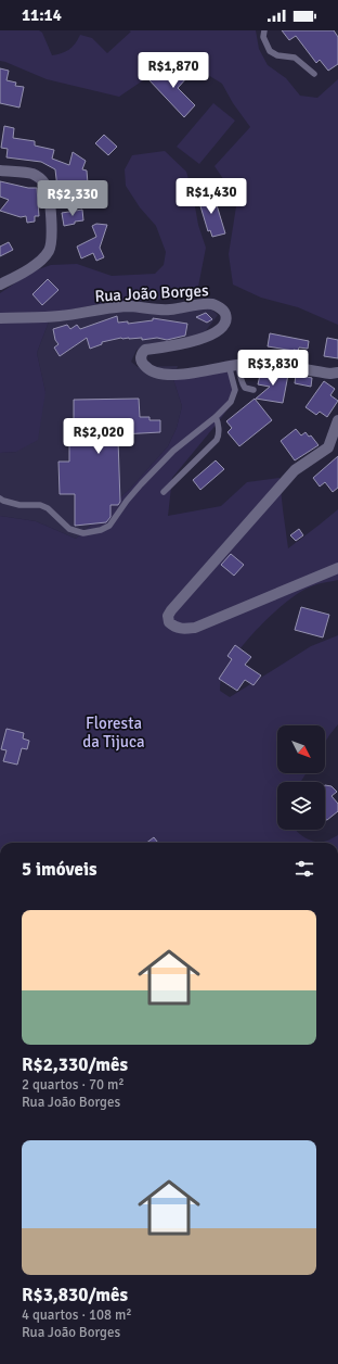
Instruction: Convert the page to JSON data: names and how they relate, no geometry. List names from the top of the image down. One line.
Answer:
{"streets":{"street":["Rua João Borges"]},"parks":["Floresta da Tijuca"],"north":"bottom right","page":{"status":"11:14","price":["R$1,870","R$1,430","R$2,330","R$3,830","R$2,020"],"heading":"5 imóveis","list":[{"name":"R$2,330/mês","note":"2 quartos · 70 m² · Rua João Borges"},{"name":"R$3,830/mês","note":"4 quartos · 108 m² · Rua João Borges"}]}}
